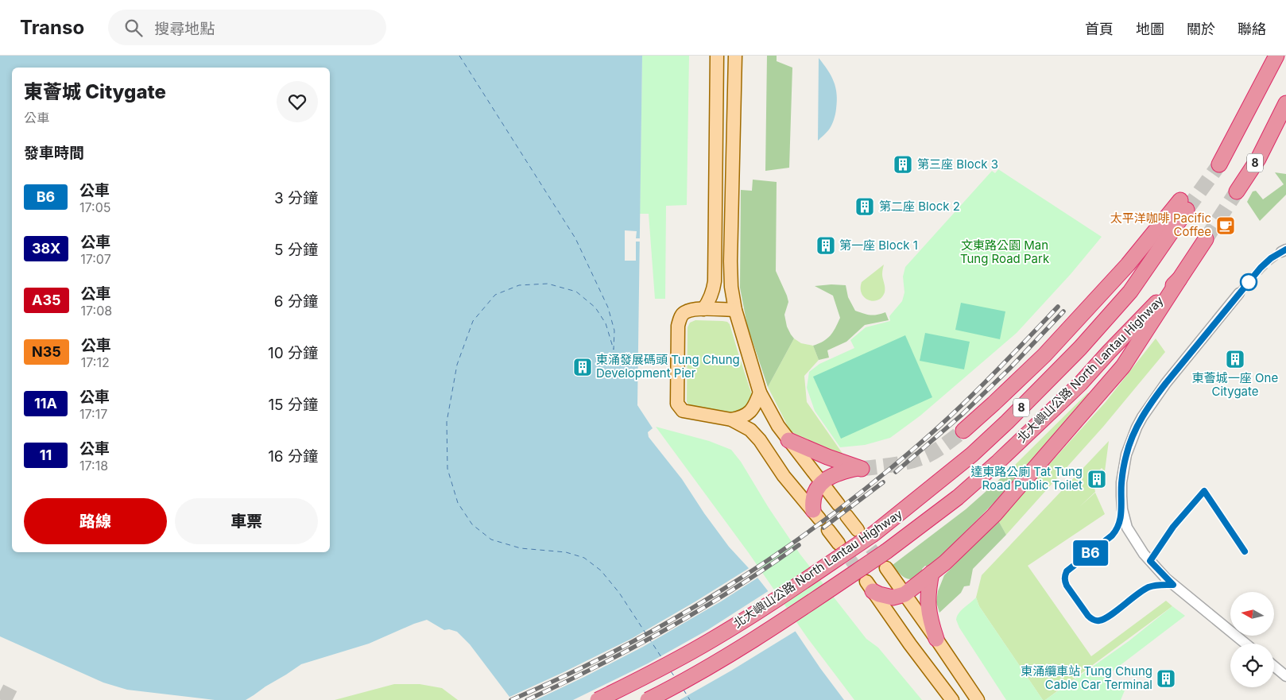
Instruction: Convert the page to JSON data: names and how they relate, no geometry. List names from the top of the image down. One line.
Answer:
{"streets":{"highway":["8","北大嶼山公路 North Lantau Highway"]},"parks":["文東路公園 Man Tung Road Park"],"places":{"building":["第三座 Block 3","第二座 Block 2","第一座 Block 1","東薈城一座 One Citygate","東涌發展碼頭 Tung Chung Development Pier","達東路公廁 Tat Tung Road Public Toilet","東涌纜車站 Tung Chung Cable Car Terminal"],"cafe":["太平洋咖啡 Pacific Coffee"]},"lines":["bus line B6"],"north":"left","page":{"header":"Transo","search":"搜尋地點","nav":["首頁","地圖","關於","聯絡"],"on_map":"B6","heading":[["東薈城 Citygate","公車"],"發車時間"],"list":[{"mark":"B6","name":"公車","note":"17:05","value":"3 分鐘"},{"mark":"38X","name":"公車","note":"17:07","value":"5 分鐘"},{"mark":"A35","name":"公車","note":"17:08","value":"6 分鐘"},{"mark":"N35","name":"公車","note":"17:12","value":"10 分鐘"},{"mark":"11A","name":"公車","note":"17:17","value":"15 分鐘"},{"mark":"11","name":"公車","note":"17:18","value":"16 分鐘"}],"buttons":["路線","車票"]}}
